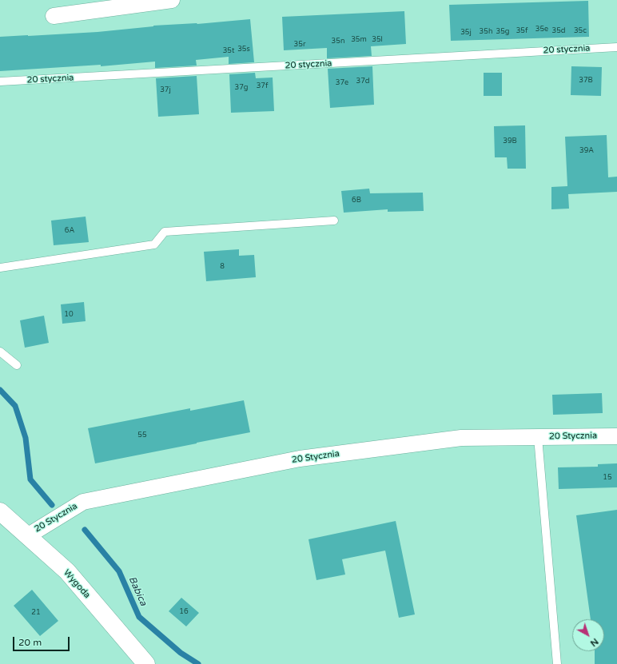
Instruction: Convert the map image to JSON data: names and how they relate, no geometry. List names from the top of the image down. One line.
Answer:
{"streets":{"street":["20 Stycznia","Wygoda"],"lane":["20 stycznia"]},"crossings":[["20 Stycznia","Wygoda"]],"water":["Babica"],"house_numbers":["35e","35f","35d","35c","35h","35g","35j","35m","35l","35n","35r","35s","35t","37B","37d","37e","37f","37g","37j","39B","39A","6B","6A","8","10","55","15","16","21"],"scale_bar":"20 m","north":"bottom right"}
